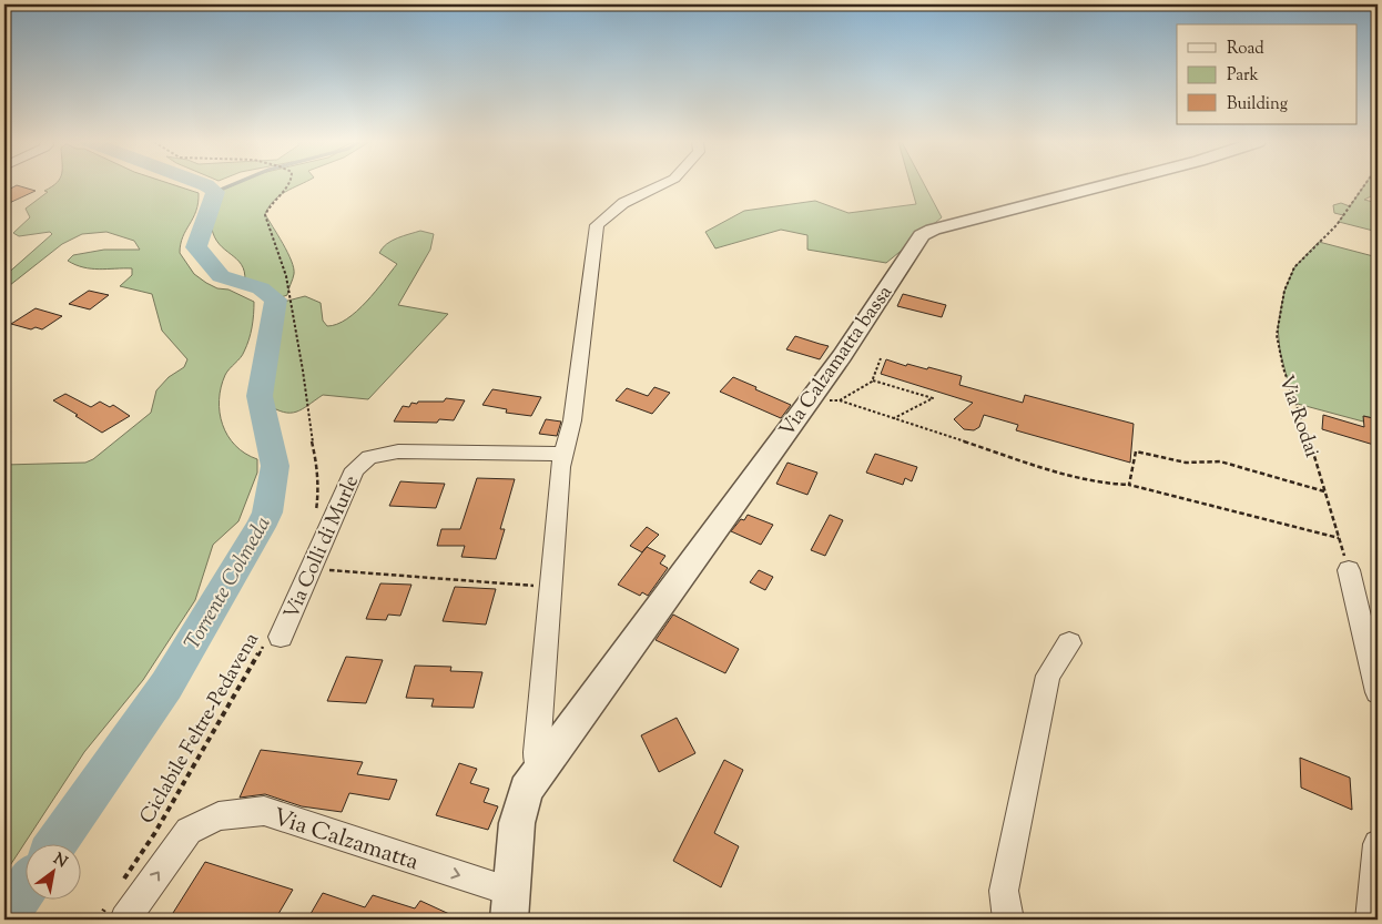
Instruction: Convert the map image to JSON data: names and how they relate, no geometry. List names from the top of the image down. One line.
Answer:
{"streets":{"street":["Via Calzamatta bassa","Via Colli di Murle","Via Calzamatta"],"path":["Via Rodai","Ciclabile Feltre-Pedavena"]},"crossings":[["Via Calzamatta bassa","Via Calzamatta"],["Via Colli di Murle","Ciclabile Feltre-Pedavena"]],"one_way":["Via Calzamatta"],"water":["Torrente Colmeda"],"legend":["Road","Park","Building"],"north":"top right"}
